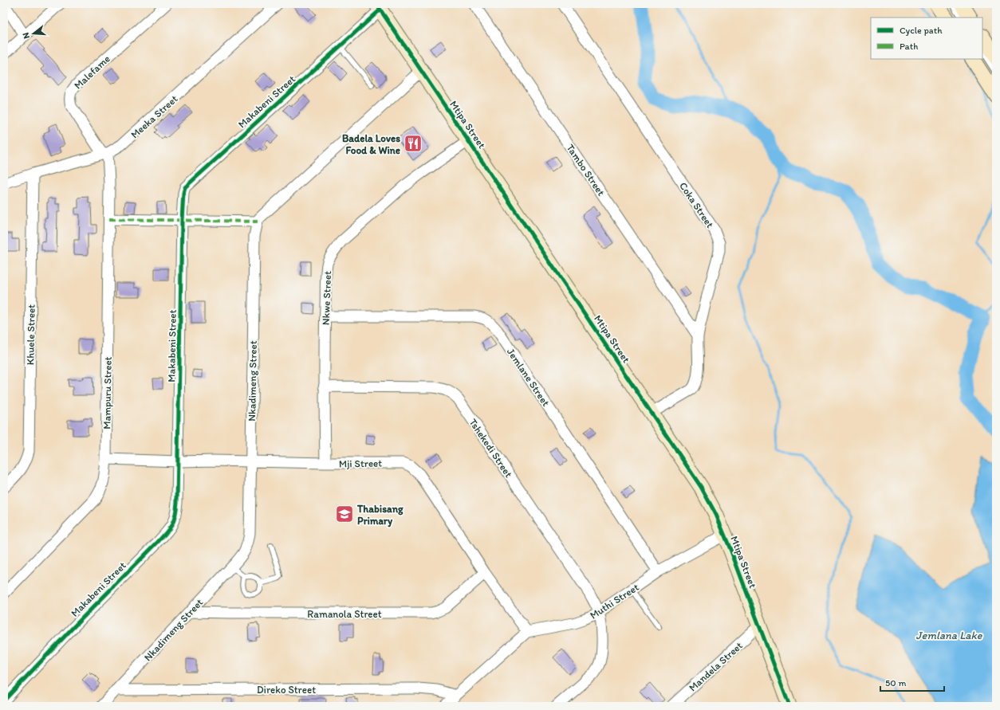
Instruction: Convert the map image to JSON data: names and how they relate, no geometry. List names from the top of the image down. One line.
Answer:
{"streets":{"street":["Malefame","Makabeni Street","Meeka Street","Mtipa Street","Tambo Street","Coka Street","Nkwe Street","Khuele Street","Jemlane Street","Nkadimeng Street","Mampuru Street","Tshekedi Street","Mji Street","Muthi Street","Ramanola Street","Mandela Street","Direko Street"]},"crossings":[["Malefame","Meeka Street"],["Malefame","Mampuru Street"],["Makabeni Street","Mtipa Street"],["Makabeni Street","Mji Street"],["Meeka Street","Khuele Street"],["Meeka Street","Mampuru Street"],["Mtipa Street","Coka Street"],["Mtipa Street","Nkwe Street"],["Mtipa Street","Muthi Street"],["Mtipa Street","Mandela Street"],["Tambo Street","Coka Street"],["Nkwe Street","Jemlane Street"],["Nkwe Street","Tshekedi Street"],["Nkwe Street","Mji Street"],["Jemlane Street","Muthi Street"],["Nkadimeng Street","Mji Street"],["Nkadimeng Street","Ramanola Street"],["Nkadimeng Street","Direko Street"],["Mampuru Street","Mji Street"],["Tshekedi Street","Muthi Street"],["Mji Street","Muthi Street"],["Mji Street","Ramanola Street"]],"water":["Jemlana Lake"],"places":{"restaurant":["Badela Loves Food & Wine"],"school or university":["Thabisang Primary"]},"legend":["Cycle path","Path"],"scale_bar":"50 m","north":"left"}
